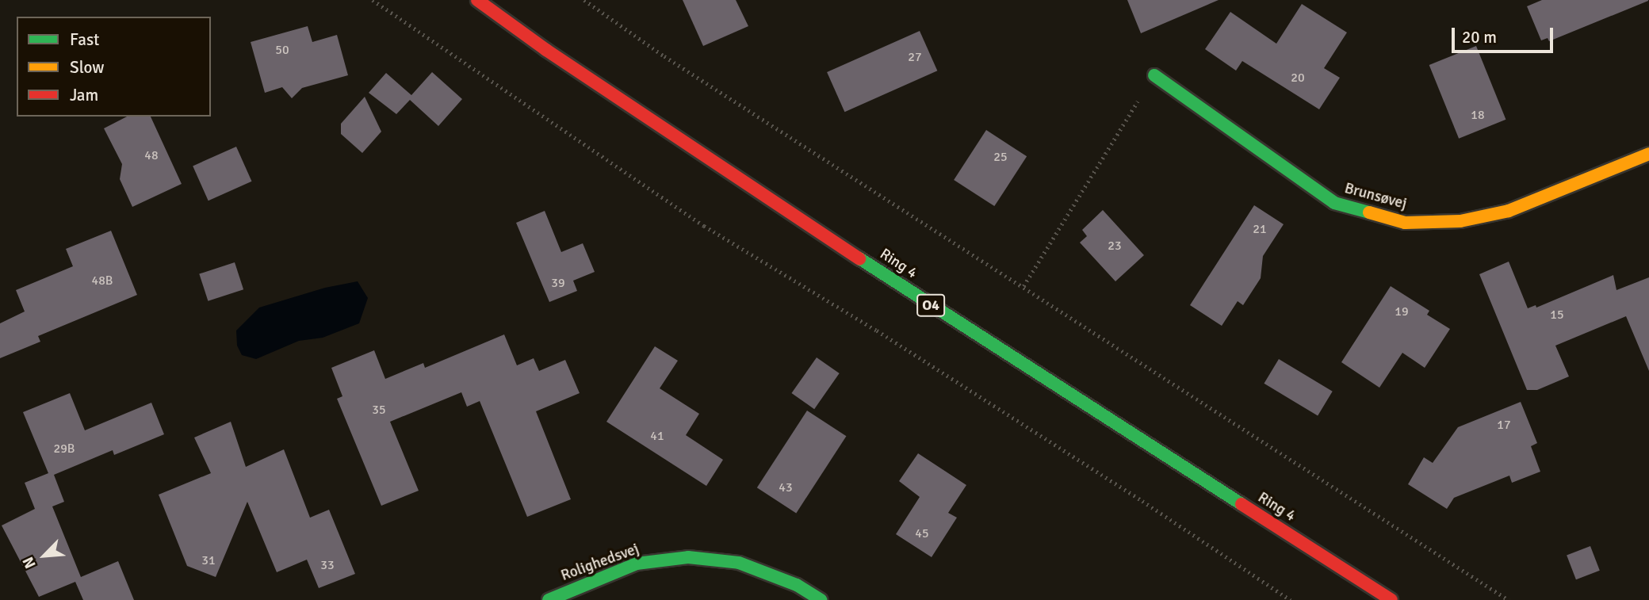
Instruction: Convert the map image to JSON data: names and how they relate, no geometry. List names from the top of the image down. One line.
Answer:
{"streets":{"main road":["Brunsøvej","Ring 4","O4","Rolighedsvej"]},"house_numbers":["50","27","20","18","48","25","21","23","48B","39","19","15","35","17","41","29B","43","45","31","33"],"legend":["Fast","Slow","Jam"],"scale_bar":"20 m","north":"bottom left"}
